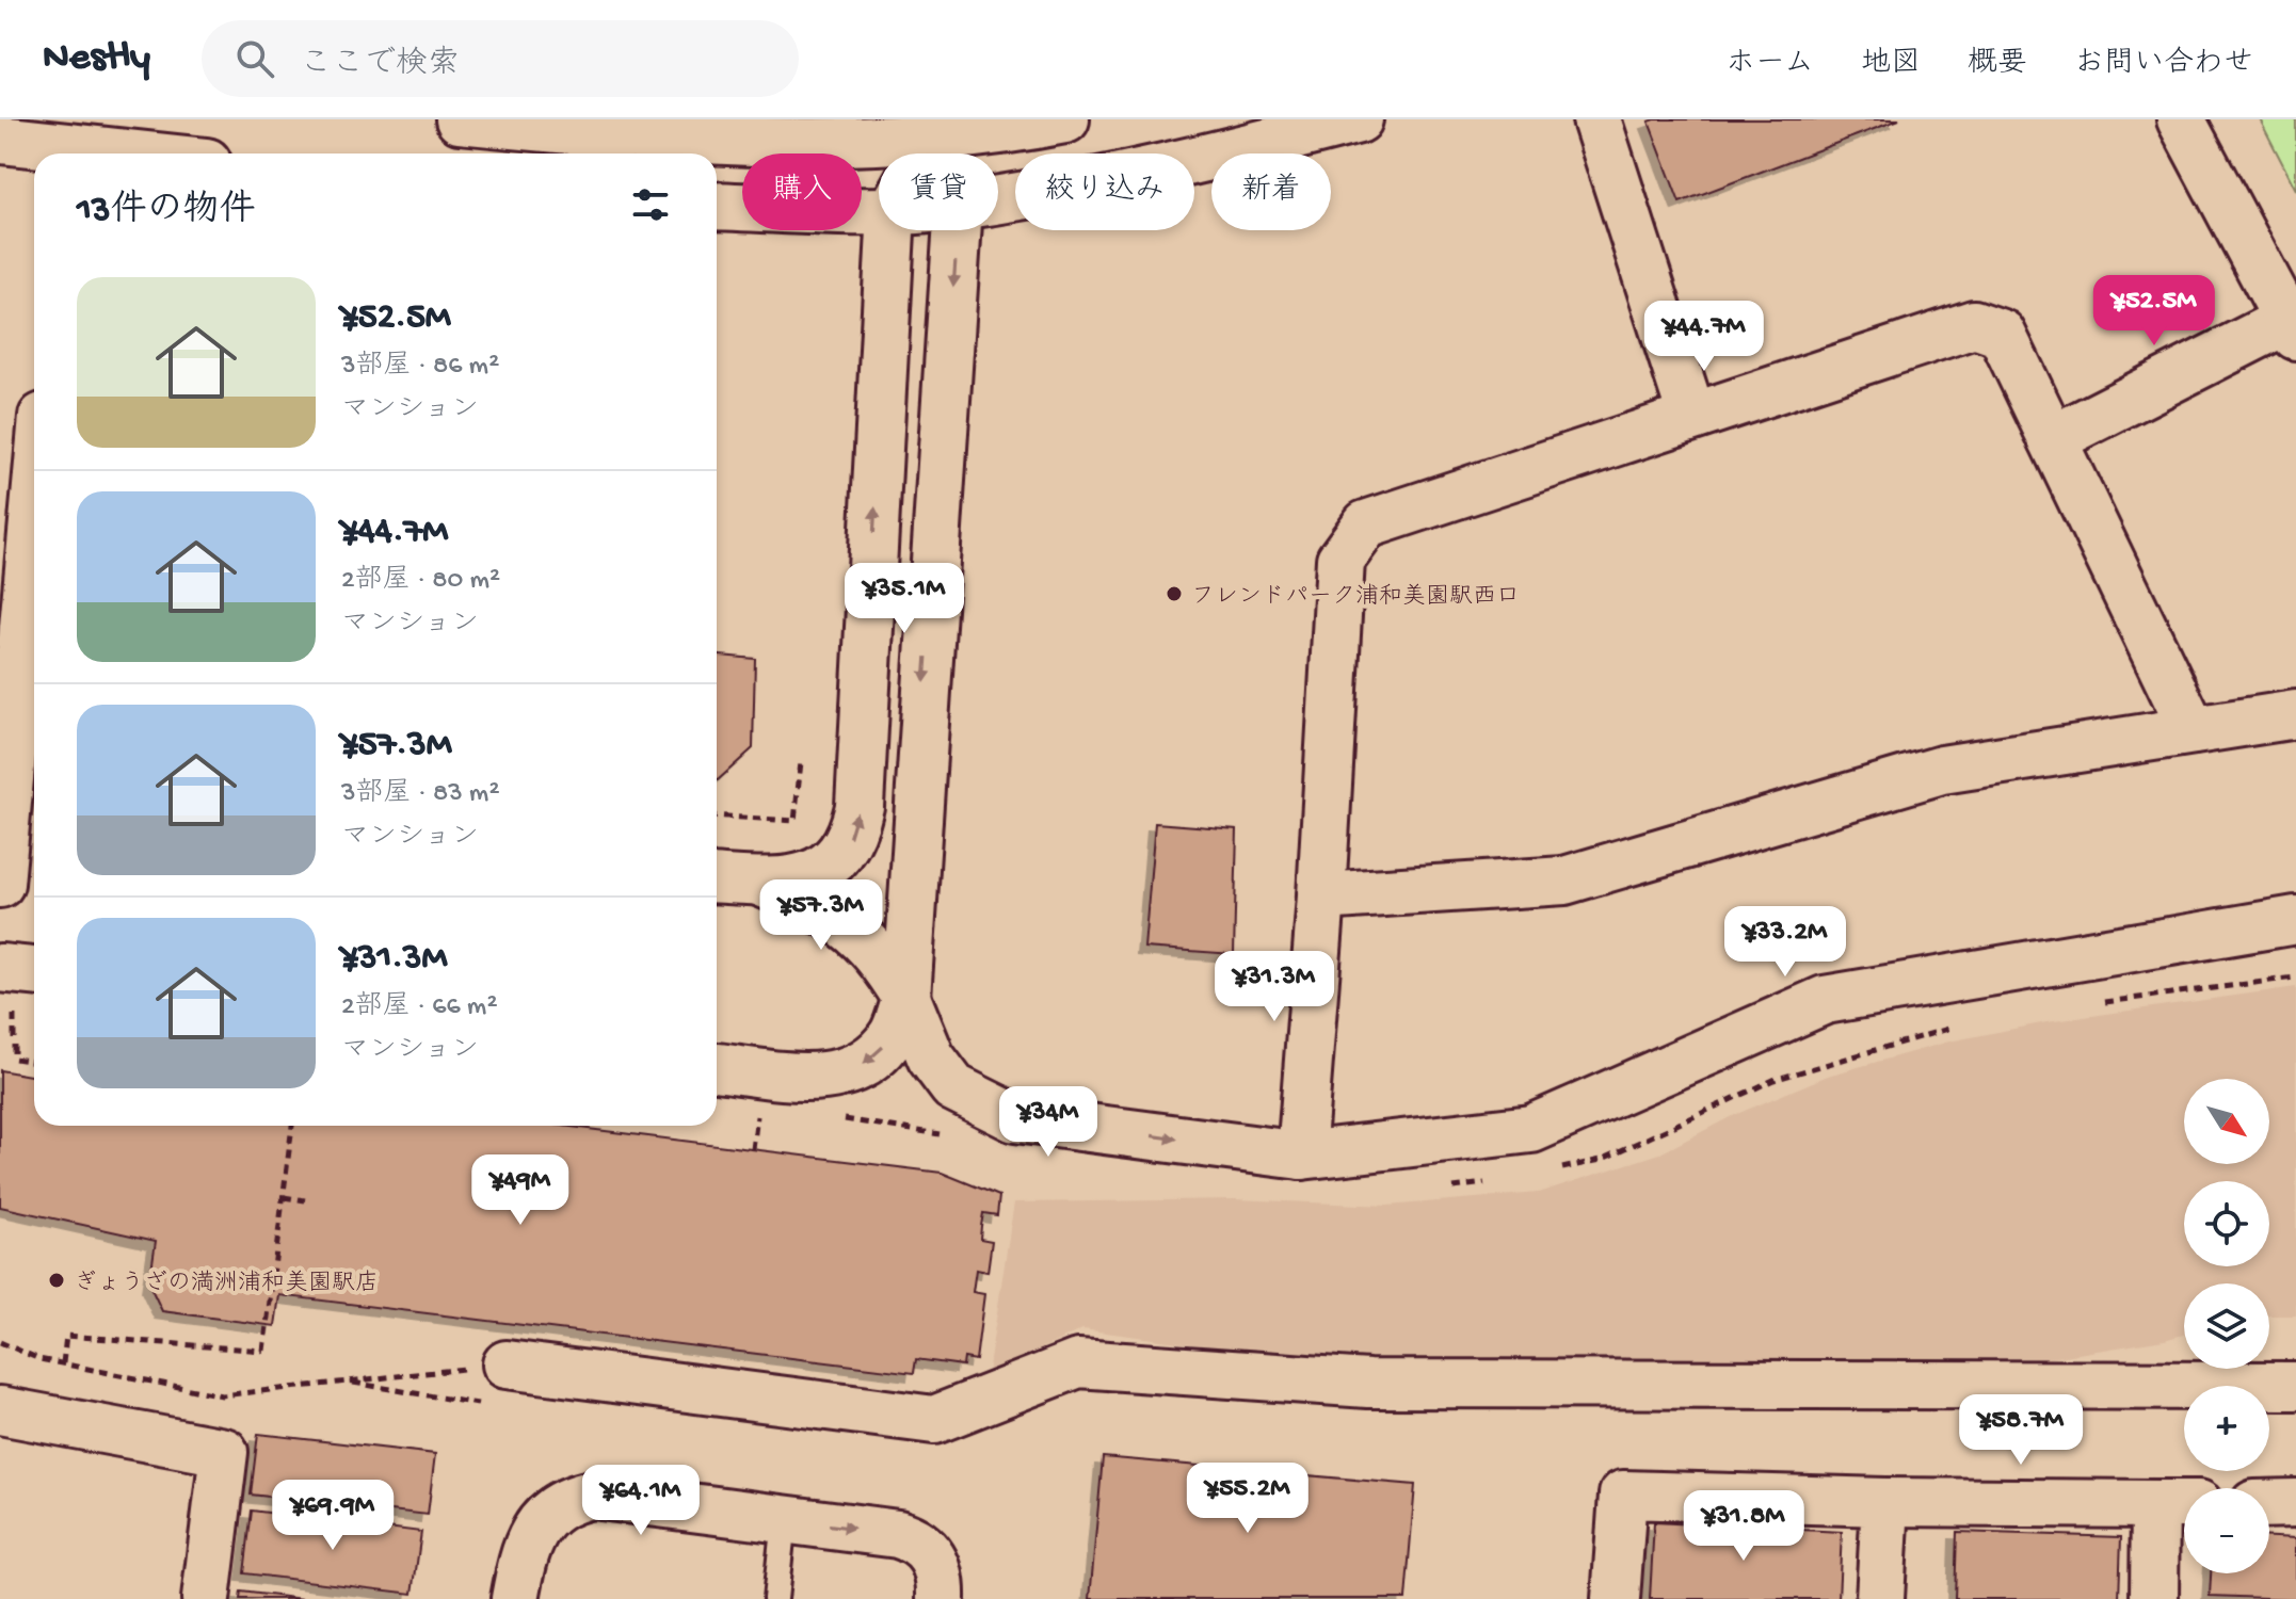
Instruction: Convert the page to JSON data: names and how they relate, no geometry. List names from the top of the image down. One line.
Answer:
{"places":["フレンドパーク浦和美園駅西口","ぎょうざの満洲浦和美園駅店"],"north":"bottom right","page":{"header":"Nestly","search":"ここで検索","nav":["ホーム","地図","概要","お問い合わせ"],"chip":["購入","賃貸","絞り込み","新着"],"heading":"13件の物件","list":[{"name":"¥52.5M","note":"3部屋 · 86 m² · マンション"},{"name":"¥44.7M","note":"2部屋 · 80 m² · マンション"},{"name":"¥57.3M","note":"3部屋 · 83 m² · マンション"},{"name":"¥31.3M","note":"2部屋 · 66 m² · マンション"}],"price":["¥52.5M","¥44.7M","¥35.1M","¥57.3M","¥33.2M","¥31.3M","¥34M","¥49M","¥58.7M","¥55.2M","¥64.1M","¥69.9M","¥31.8M"],"map_buttons":["+","−"]}}
